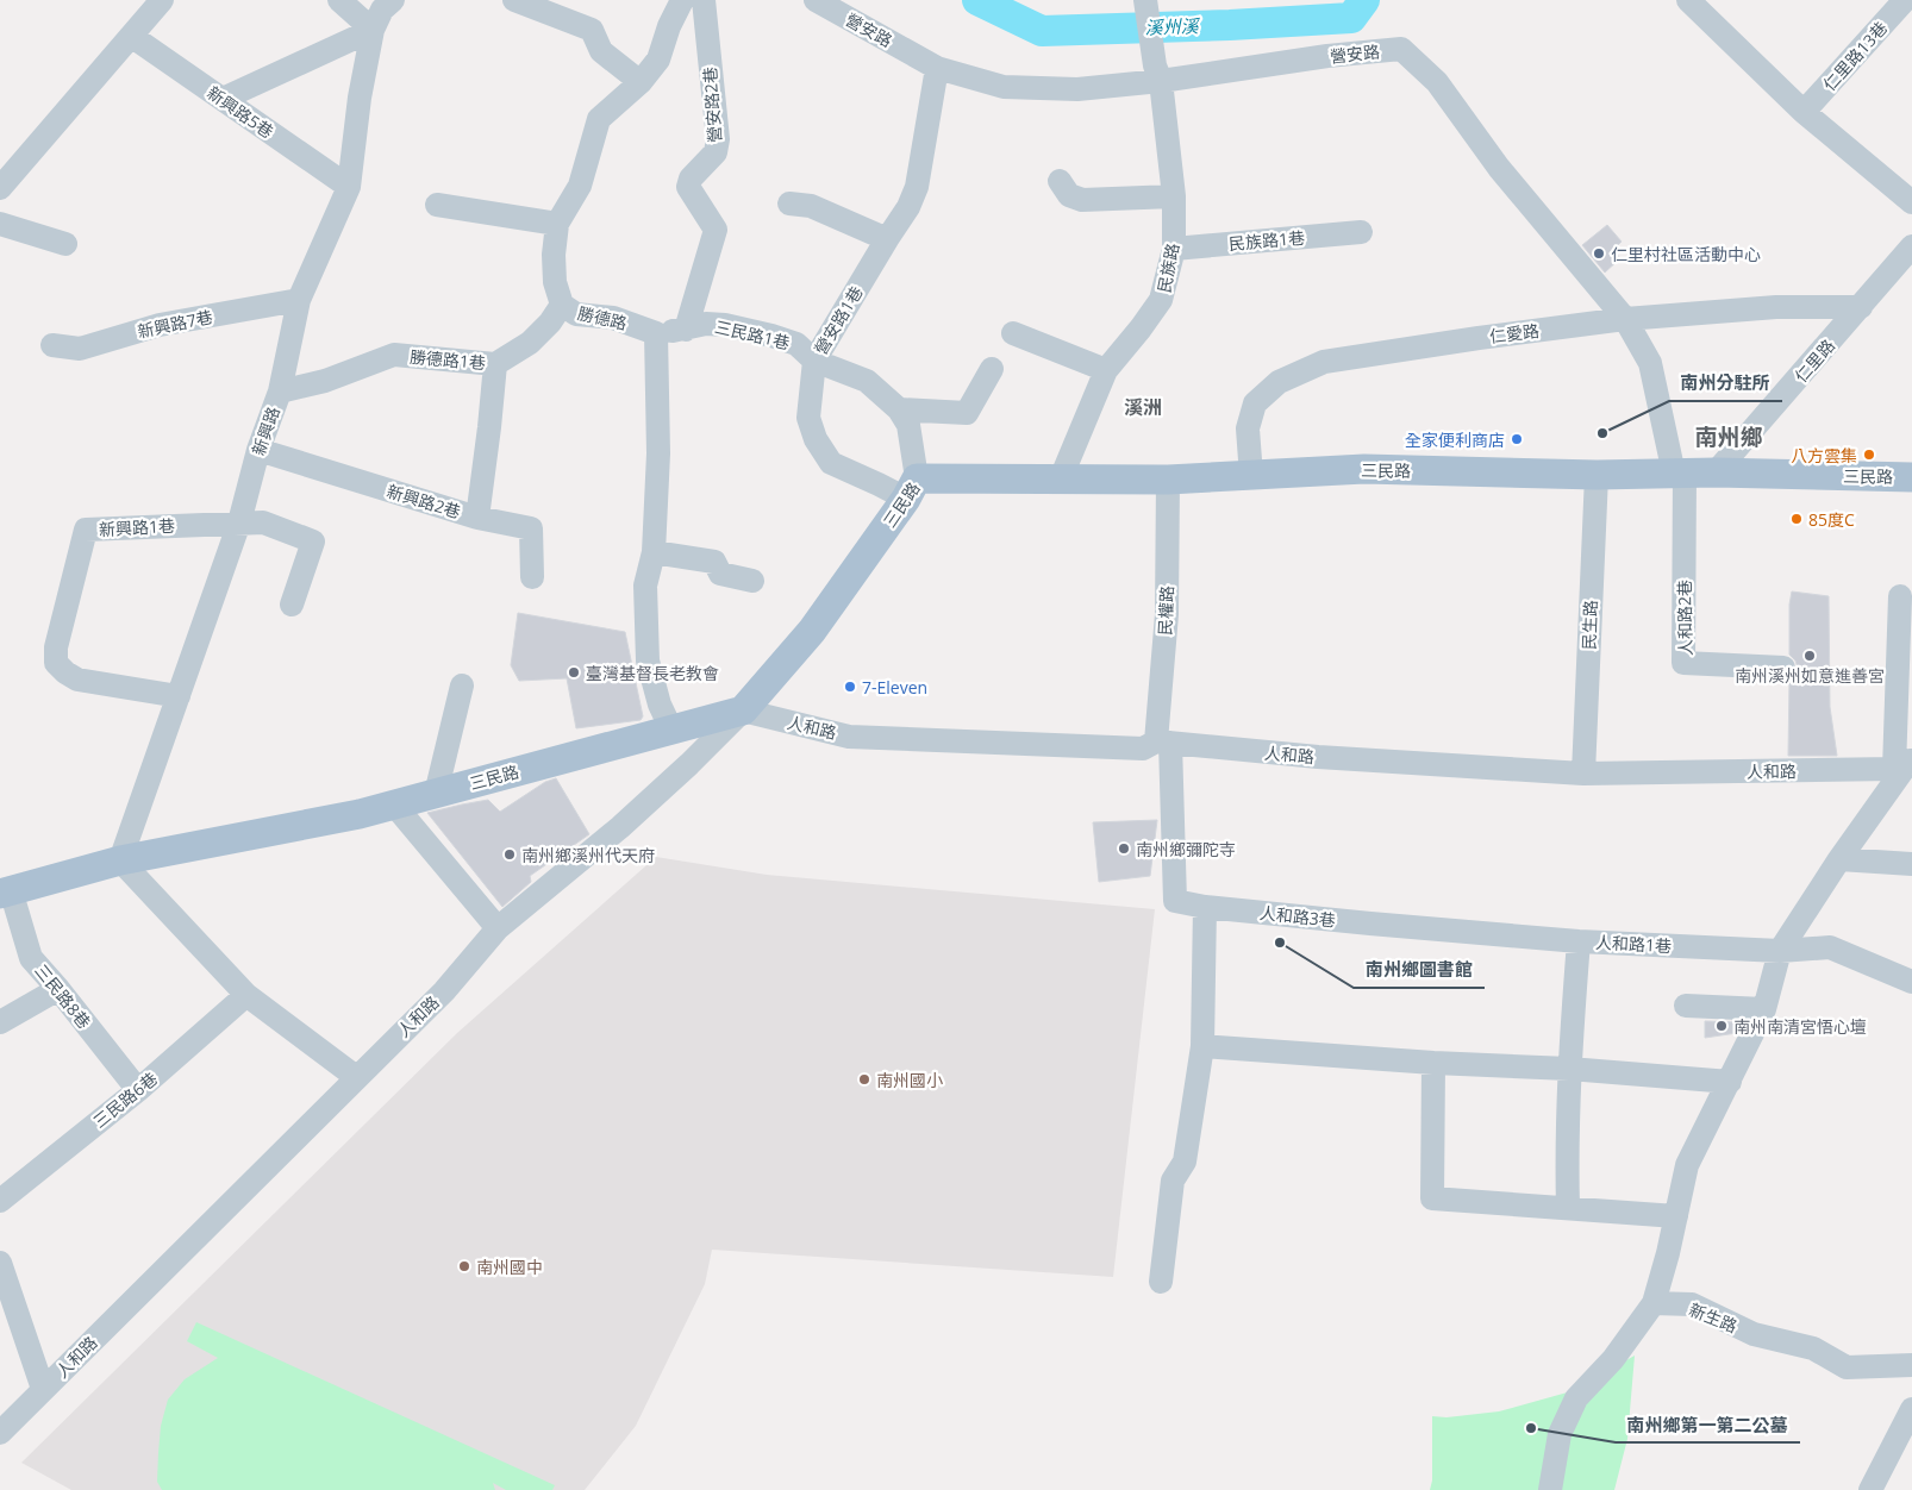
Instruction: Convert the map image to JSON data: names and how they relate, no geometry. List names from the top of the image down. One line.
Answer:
{"streets":{"main road":["三民路"],"street":["營安路","仁里路13巷","營安路2巷","新興路5巷","民族路1巷","民族路","勝德路","營安路1巷","新興路7巷","仁愛路","三民路1巷","勝德路1巷","仁里路","新興路","新興路2巷","新興路1巷","民權路","人和路2巷","民生路","人和路","人和路3巷","人和路1巷","三民路8巷","三民路6巷","新生路"]},"crossings":[["營安路","民族路"],["營安路","營安路1巷"],["營安路","仁愛路"],["營安路","三民路"],["營安路","人和路2巷"],["營安路2巷","三民路1巷"],["新興路5巷","新興路"],["民族路1巷","民族路"],["民族路","三民路"],["勝德路","三民路1巷"],["勝德路","勝德路1巷"],["營安路1巷","三民路1巷"],["營安路1巷","三民路"],["新興路7巷","新興路"],["仁愛路","仁里路"],["仁愛路","三民路"],["三民路1巷","三民路"],["勝德路1巷","新興路"],["勝德路1巷","新興路2巷"],["仁里路","三民路"],["新興路","三民路"],["新興路","新興路2巷"],["新興路","新興路1巷"],["三民路","民權路"],["三民路","人和路2巷"],["三民路","民生路"],["三民路","人和路"],["三民路","三民路8巷"],["民權路","人和路"],["民權路","人和路3巷"],["民生路","人和路"],["人和路","人和路3巷"],["人和路3巷","人和路1巷"],["三民路8巷","三民路6巷"]],"districts":["溪洲","南州鄉"],"water":["溪州溪"],"places":["仁里村社區活動中心","南州分駐所","全家便利商店","八方雲集","85度C","南州溪州如意進善宮","臺灣基督長老教會","7-Eleven","南州鄉彌陀寺","南州鄉溪州代天府","南州鄉圖書館","南州南清宮悟心壇","南州國小","南州國中","南州鄉第一第二公墓"]}
